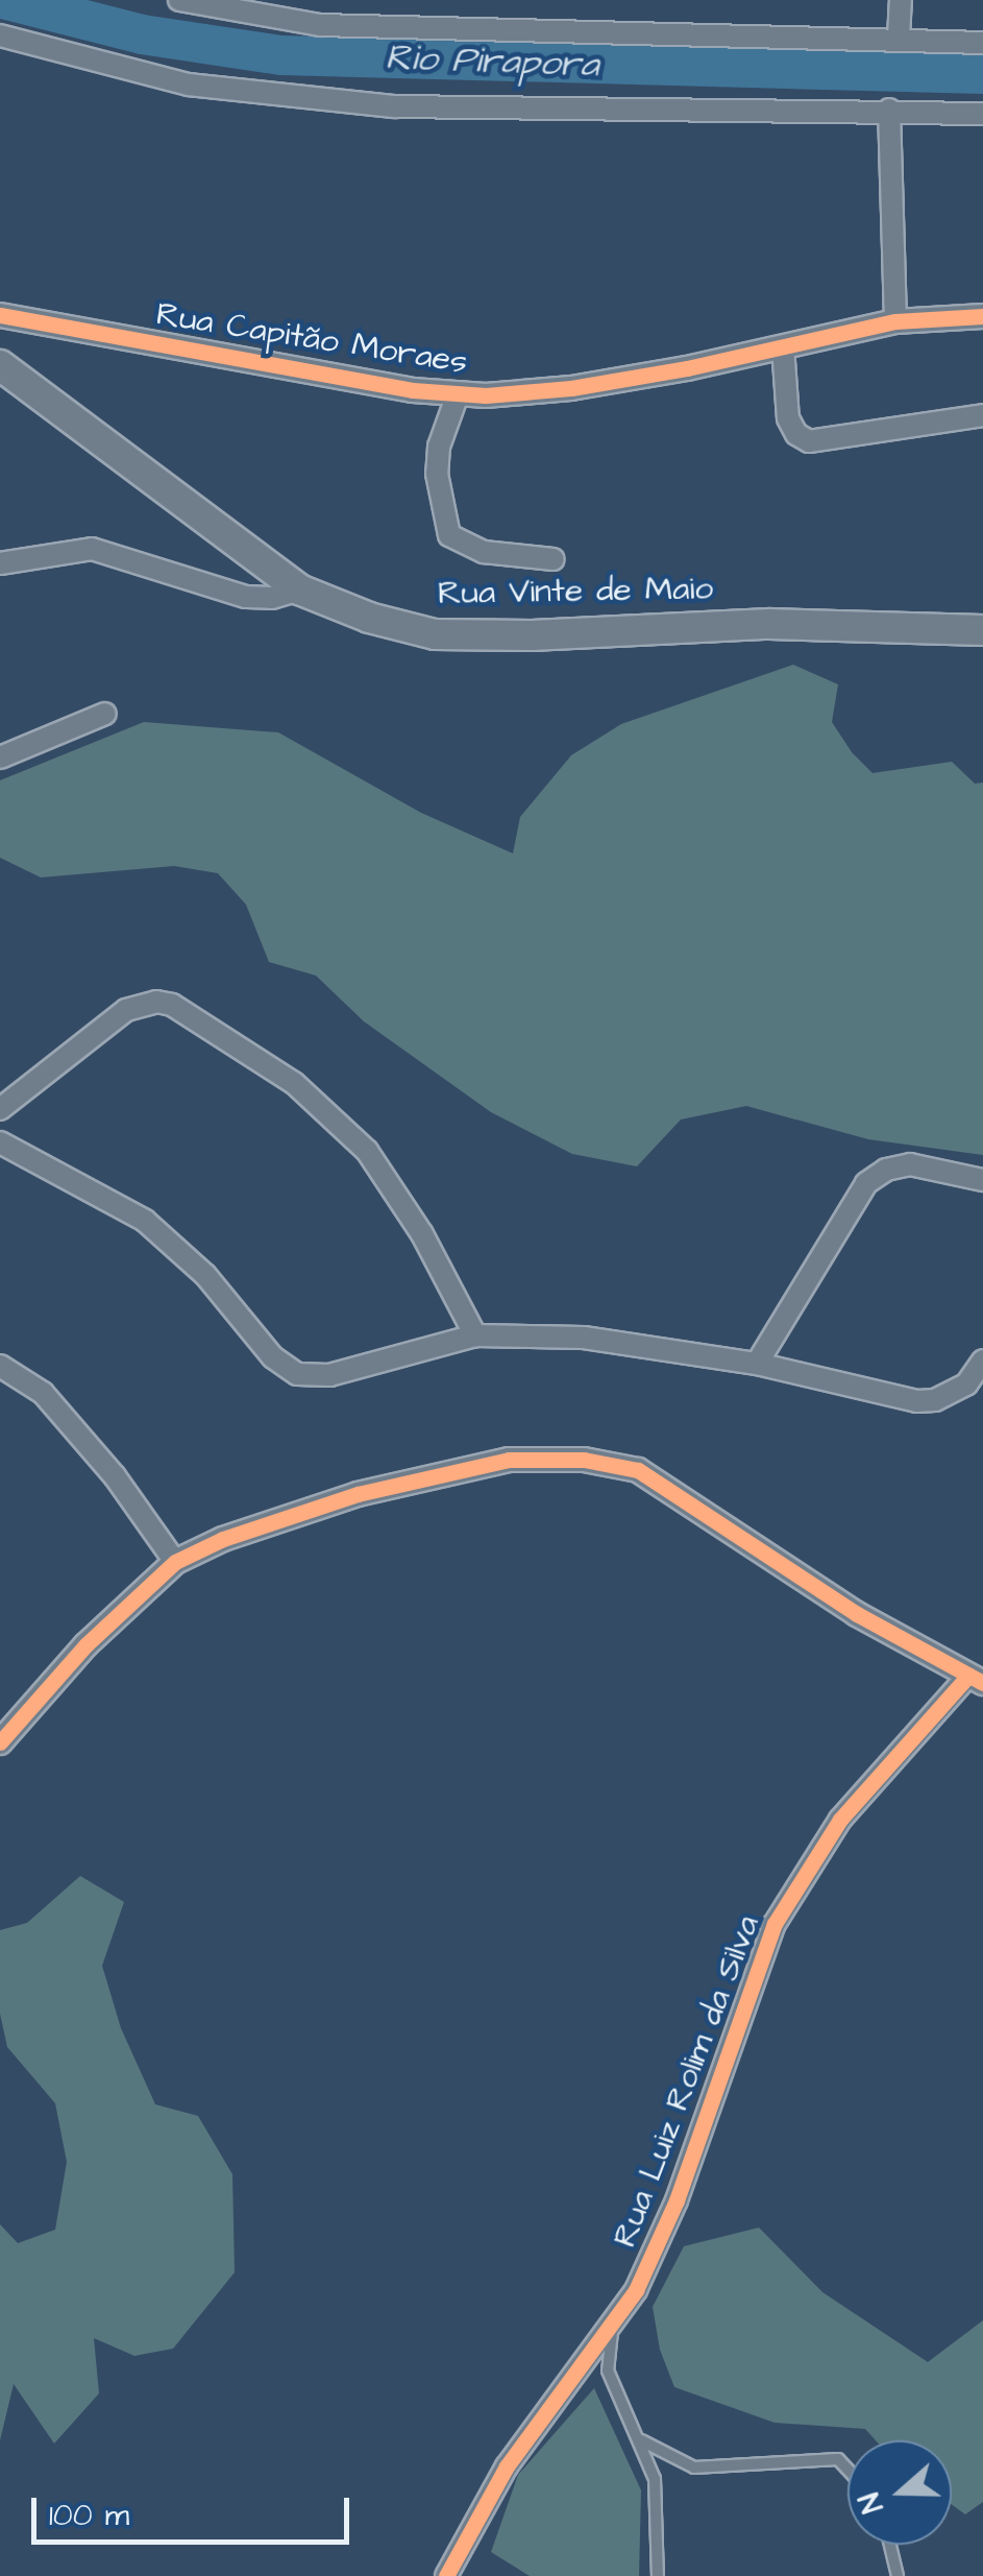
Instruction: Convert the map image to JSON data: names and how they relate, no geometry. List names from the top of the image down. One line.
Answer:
{"streets":{"main road":["Rua Vinte de Maio"],"street":["Rua Capitão Moraes","Rua Luiz Rolim da Silva"]},"water":["Rio Pirapora"],"scale_bar":"100 m","north":"left"}
